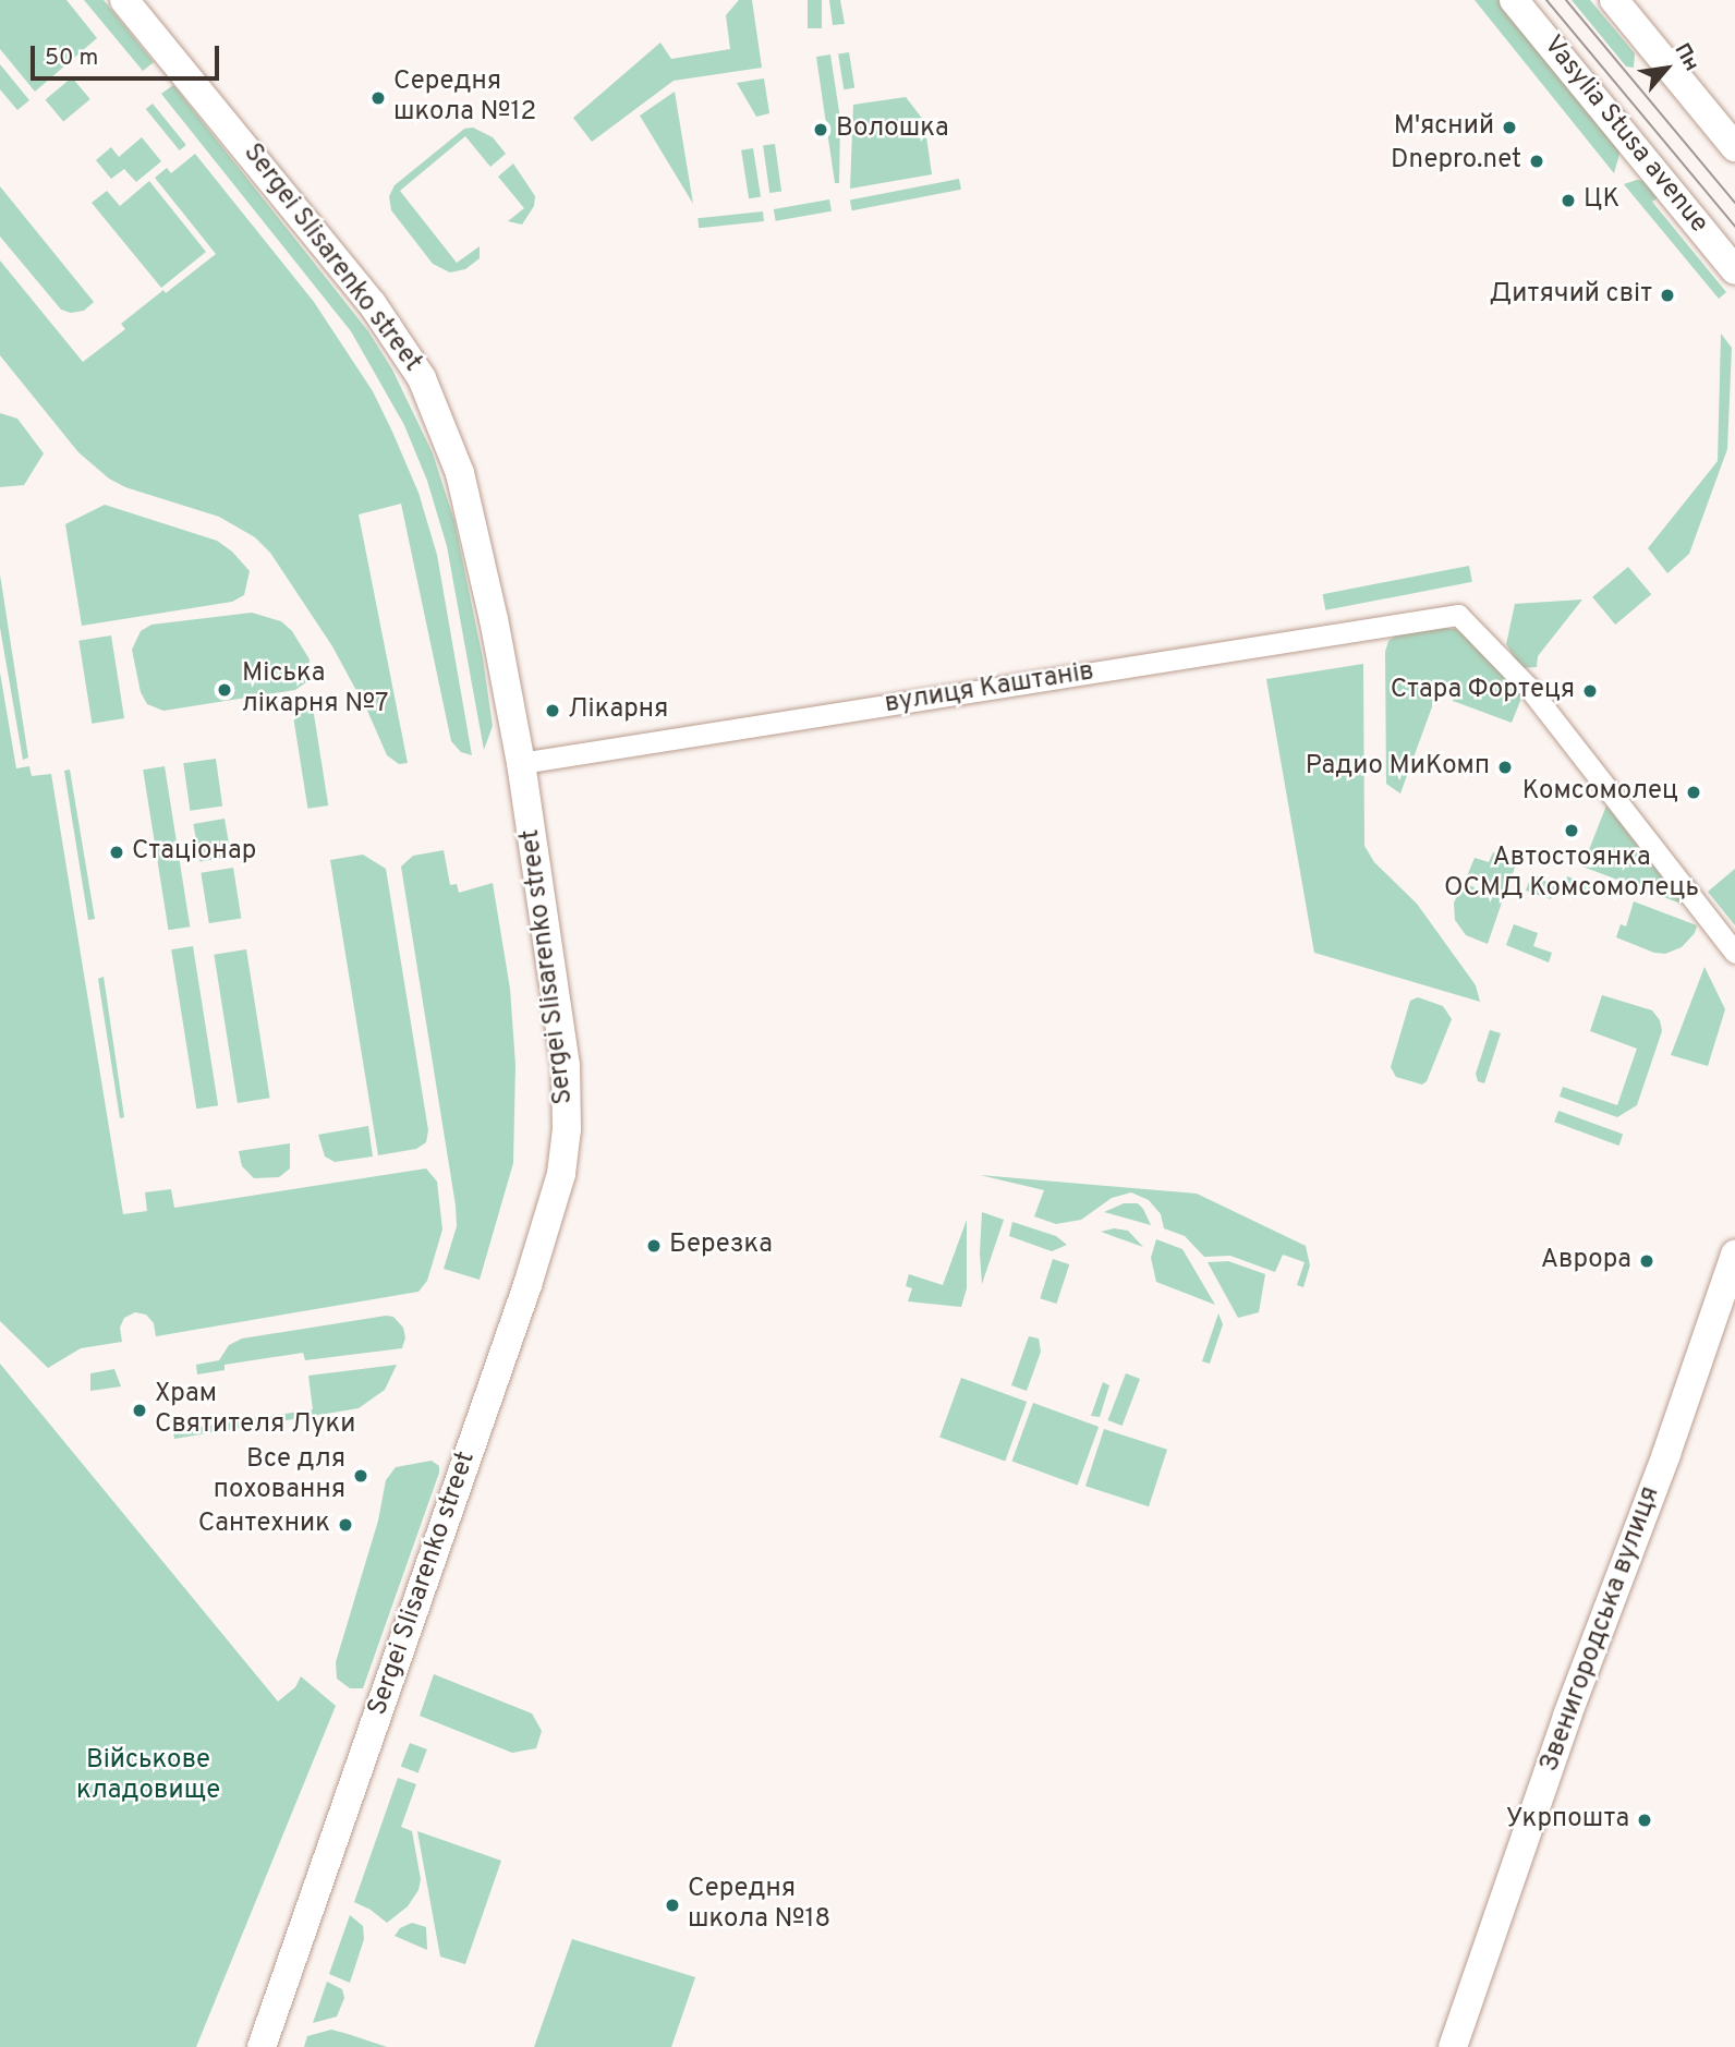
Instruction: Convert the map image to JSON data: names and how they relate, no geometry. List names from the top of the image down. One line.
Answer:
{"streets":{"street":["Vasylia Stusa avenue","Sergei Slisarenko street","вулиця Каштанів","Звенигородська вулиця"]},"crossings":[["Sergei Slisarenko street","вулиця Каштанів"]],"parks":["Військове кладовище"],"places":["Середня школа №12","М'ясний","Волошка","Dnepro.net","ЦК","Дитячий світ","Міська лікарня №7","Стара Фортеця","Лікарня","Радио МиКомп","Комсомолец","Автостоянка ОСМД Комсомолець","Стаціонар","Березка","Аврора","Храм Святителя Луки","Все для поховання","Сантехник","Укрпошта","Середня школа №18"],"scale_bar":"50 m","north":"top right"}
